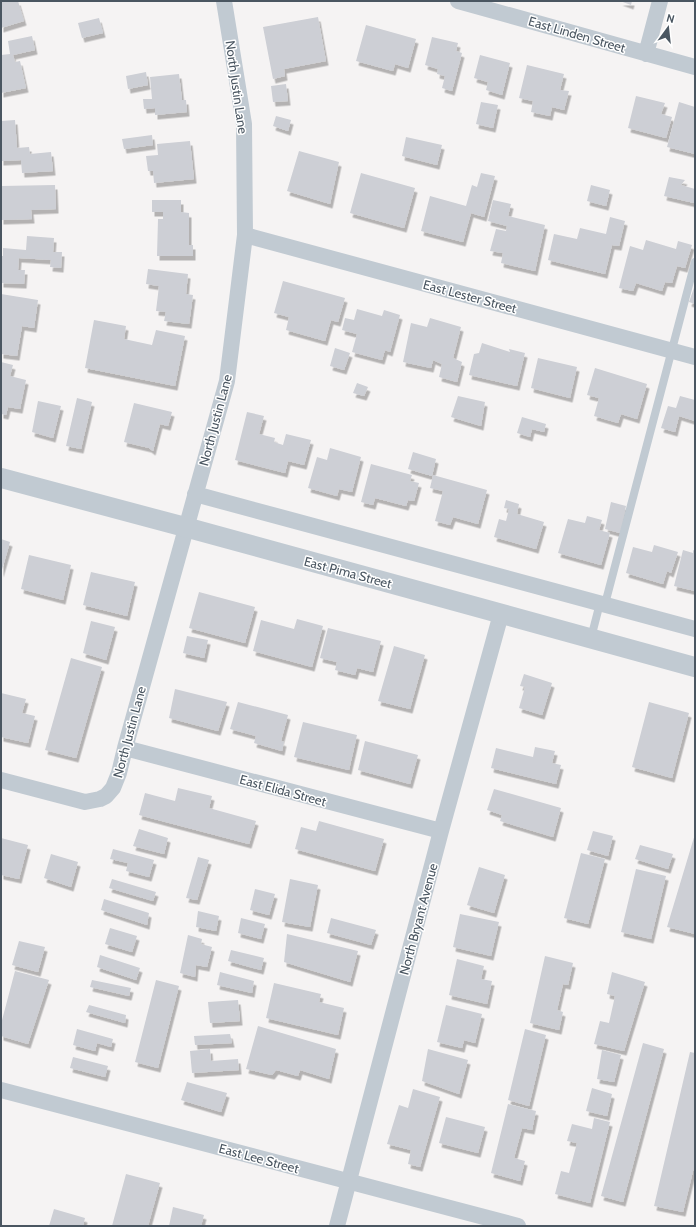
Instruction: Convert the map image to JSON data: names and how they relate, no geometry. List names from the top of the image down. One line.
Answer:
{"streets":{"street":["East Linden Street","North Justin Lane","East Lester Street","East Pima Street","East Elida Street","North Bryant Avenue","East Lee Street"]},"crossings":[["North Justin Lane","East Lester Street"],["North Justin Lane","East Pima Street"],["North Justin Lane","East Elida Street"],["East Pima Street","North Bryant Avenue"],["East Elida Street","North Bryant Avenue"],["North Bryant Avenue","East Lee Street"]],"north":"top"}
